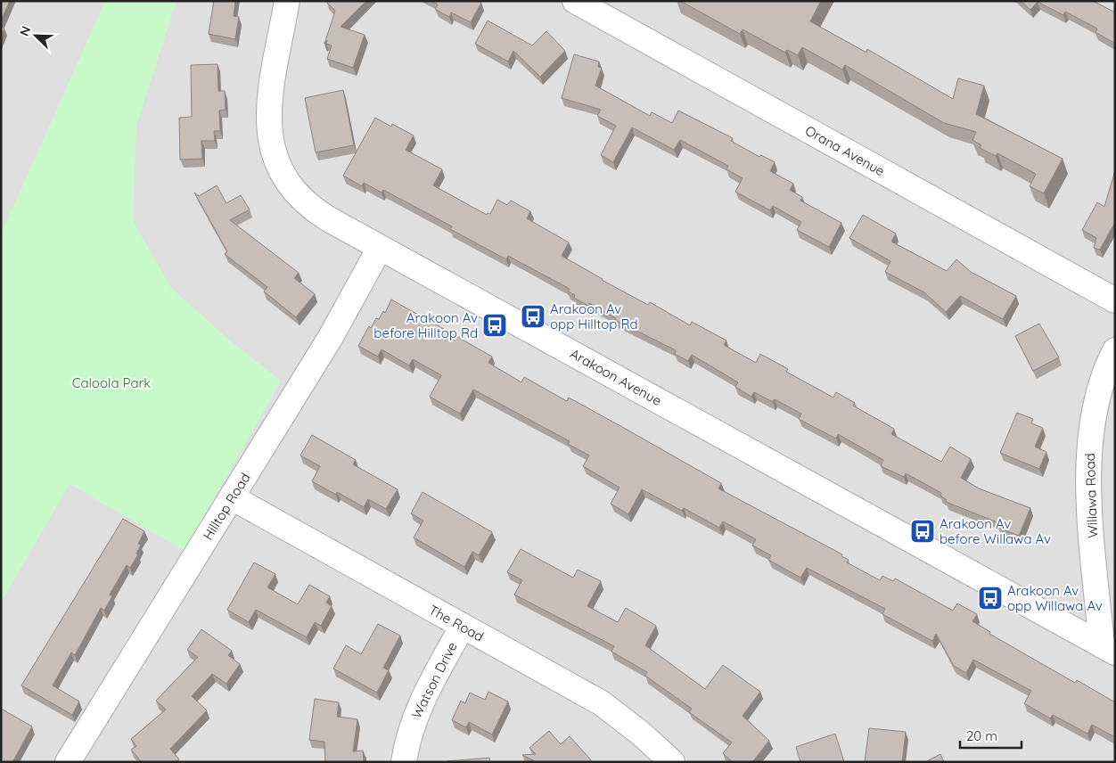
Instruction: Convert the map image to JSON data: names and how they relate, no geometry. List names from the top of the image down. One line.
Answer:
{"streets":{"street":["Orana Avenue","Arakoon Avenue","Willawa Road","Hilltop Road","The Road","Watson Drive"]},"crossings":[["Arakoon Avenue","Willawa Road"],["Arakoon Avenue","Hilltop Road"],["Hilltop Road","The Road"],["The Road","Watson Drive"]],"parks":["Caloola Park"],"places":{"bus stop":["Arakoon Av opp Hilltop Rd","Arakoon Av before Hilltop Rd","Arakoon Av before Willawa Av","Arakoon Av opp Willawa Av"]},"scale_bar":"20 m","north":"top left"}
